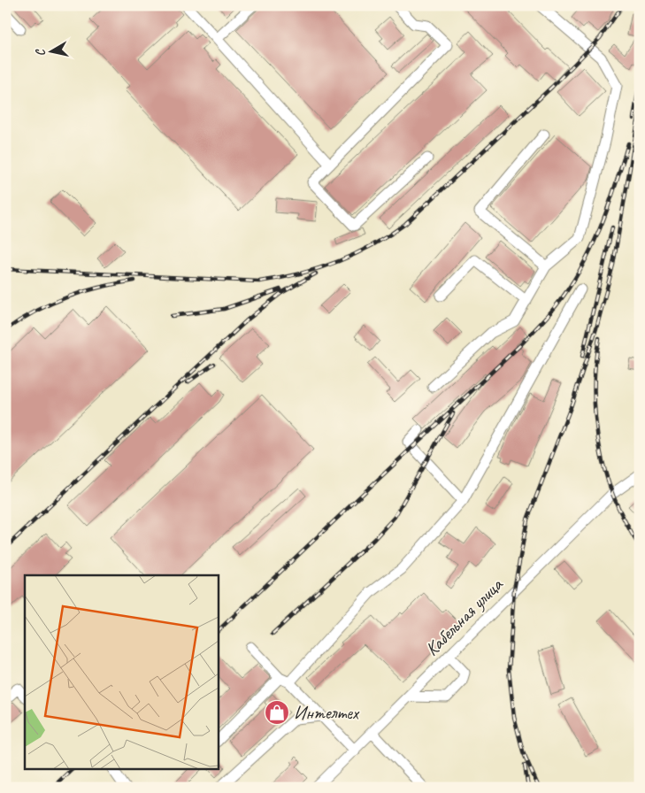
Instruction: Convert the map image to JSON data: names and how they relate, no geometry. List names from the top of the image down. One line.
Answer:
{"streets":{"street":["Кабельная улица"]},"places":{"shop":["Интелтех"]},"north":"left"}
